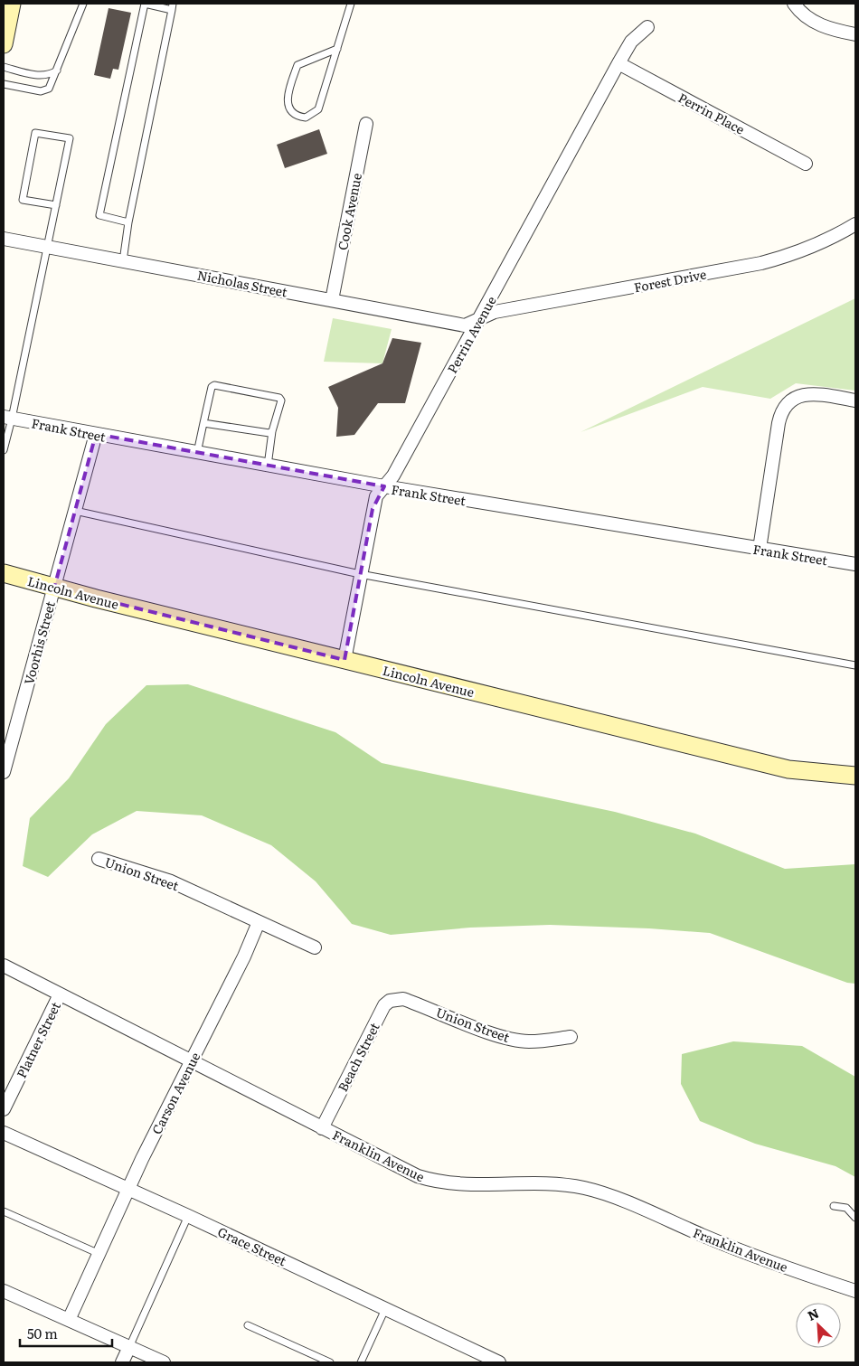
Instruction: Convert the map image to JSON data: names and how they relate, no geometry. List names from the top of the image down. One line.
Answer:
{"streets":{"street":["Perrin Place","Cook Avenue","Forest Drive","Nicholas Street","Perrin Avenue","Frank Street","Lincoln Avenue","Voorhis Street","Union Street","Platner Street","Beach Street","Carson Avenue","Franklin Avenue","Grace Street"]},"crossings":[["Perrin Place","Perrin Avenue"],["Cook Avenue","Nicholas Street"],["Forest Drive","Nicholas Street"],["Forest Drive","Perrin Avenue"],["Nicholas Street","Perrin Avenue"],["Perrin Avenue","Frank Street"],["Perrin Avenue","Lincoln Avenue"],["Frank Street","Voorhis Street"],["Lincoln Avenue","Voorhis Street"],["Union Street","Beach Street"],["Union Street","Carson Avenue"],["Platner Street","Franklin Avenue"],["Beach Street","Franklin Avenue"],["Carson Avenue","Franklin Avenue"],["Carson Avenue","Grace Street"]],"scale_bar":"50 m","north":"top left"}
